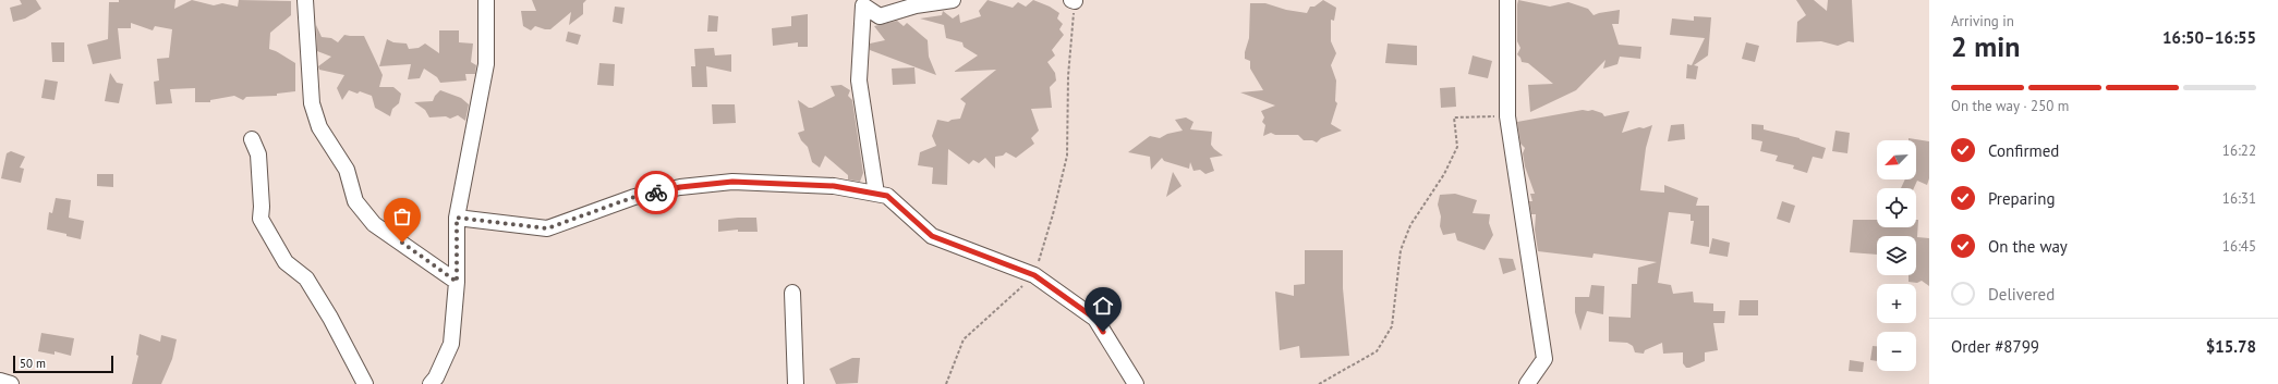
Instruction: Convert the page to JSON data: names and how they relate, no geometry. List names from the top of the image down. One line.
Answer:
{"scale_bar":"50 m","north":"bottom left","page":{"heading":["2 min","Arriving in","16:50–16:55"],"panel":["Order #8799","$15.78"],"bar":"On the way · 250 m","list":[["Confirmed","16:22"],["Preparing","16:31"],["On the way","16:45"],"Delivered"],"map_buttons":["+","−"],"scale":"50 m"}}
